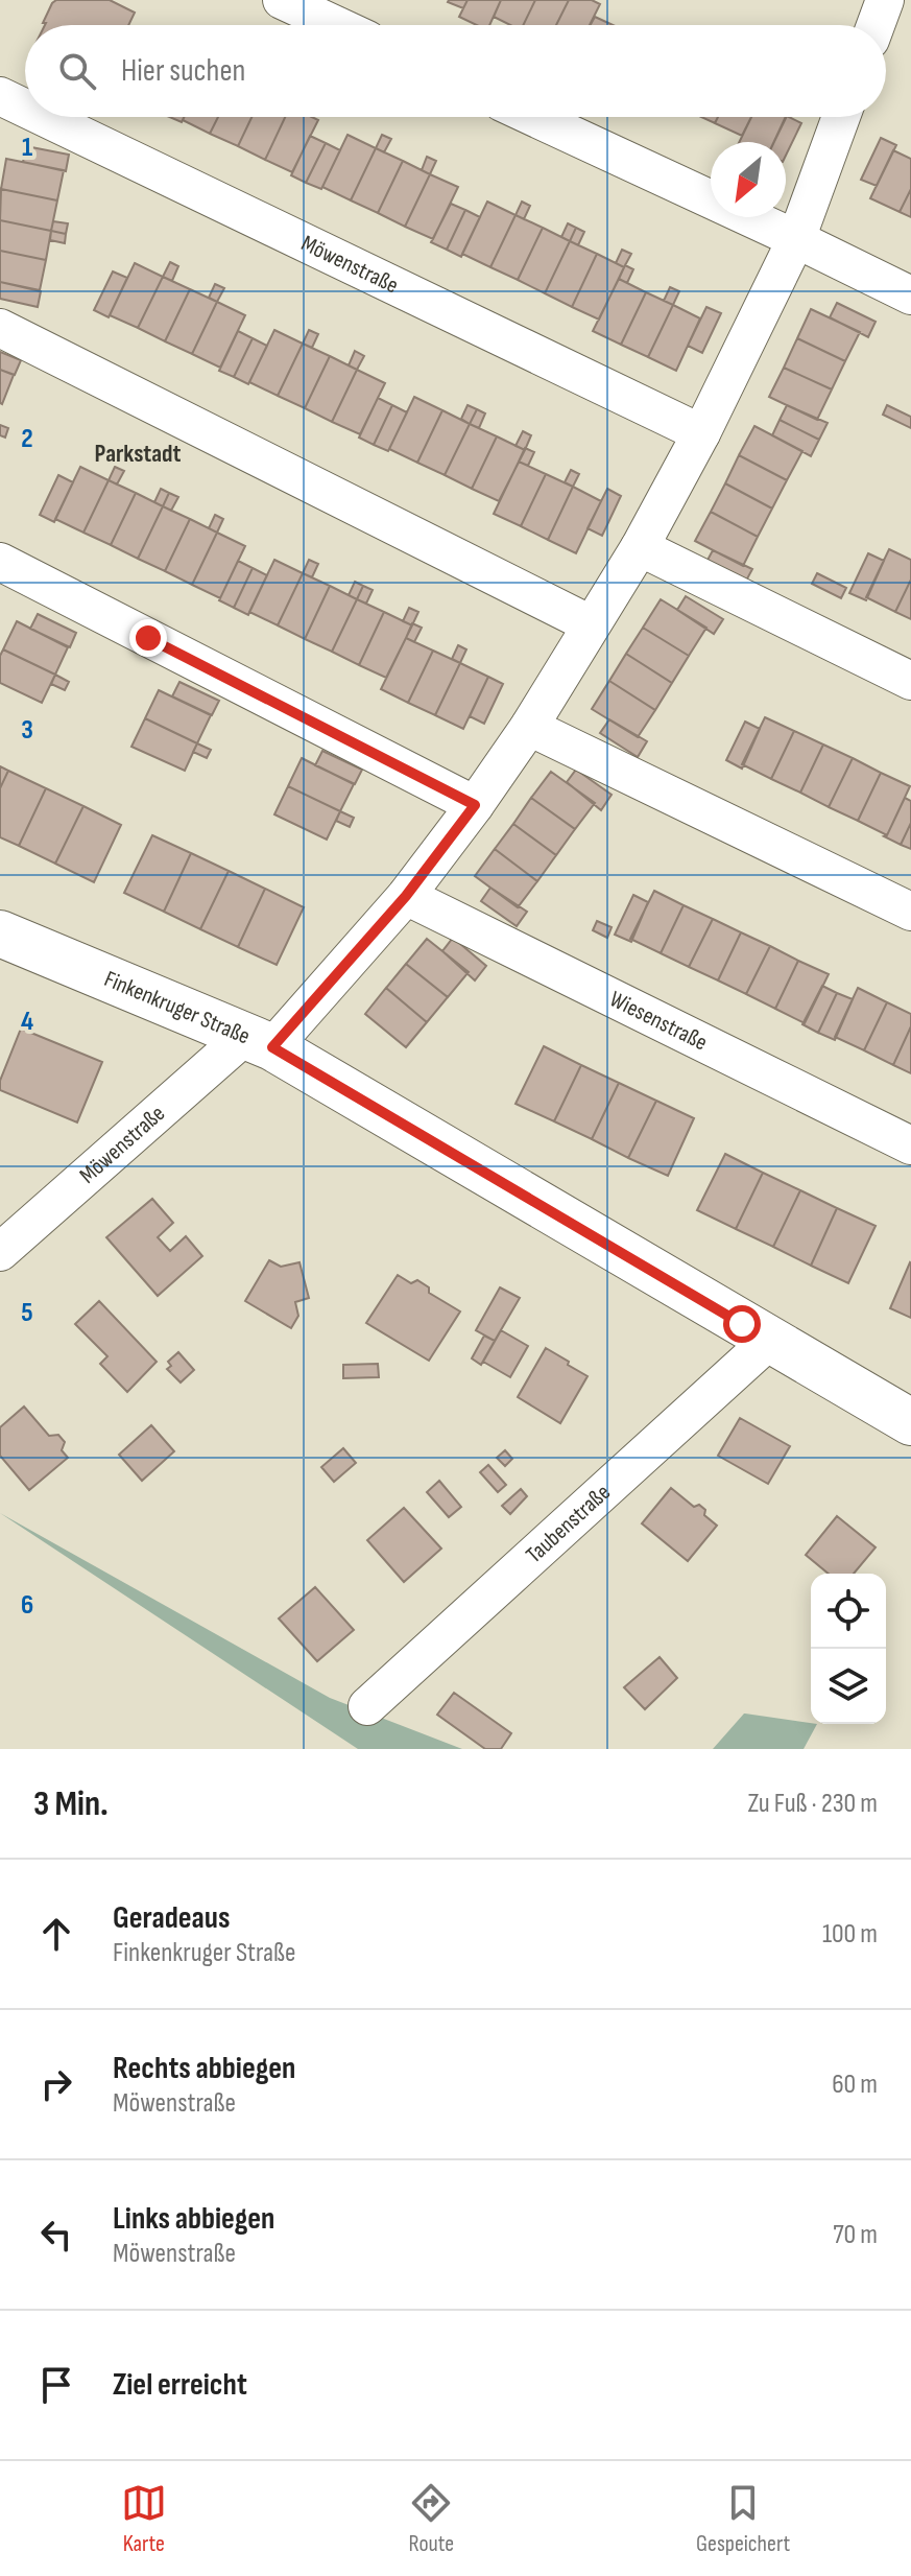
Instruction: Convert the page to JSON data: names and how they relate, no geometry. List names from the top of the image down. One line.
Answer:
{"streets":{"street":["Möwenstraße","Finkenkruger Straße","Wiesenstraße","Taubenstraße"]},"crossings":[["Möwenstraße","Finkenkruger Straße"],["Möwenstraße","Wiesenstraße"],["Finkenkruger Straße","Taubenstraße"]],"districts":["Parkstadt"],"north":"bottom left","page":{"search":"Hier suchen","heading":["3 Min.","Zu Fuß · 230 m"],"list":[["Geradeaus","Finkenkruger Straße","100 m"],["Rechts abbiegen","Möwenstraße","60 m"],["Links abbiegen","Möwenstraße","70 m"],"Ziel erreicht"],"nav":["Karte","Route","Gespeichert"]},"grid":{"rows":["1","2","3","4","5","6"]}}
